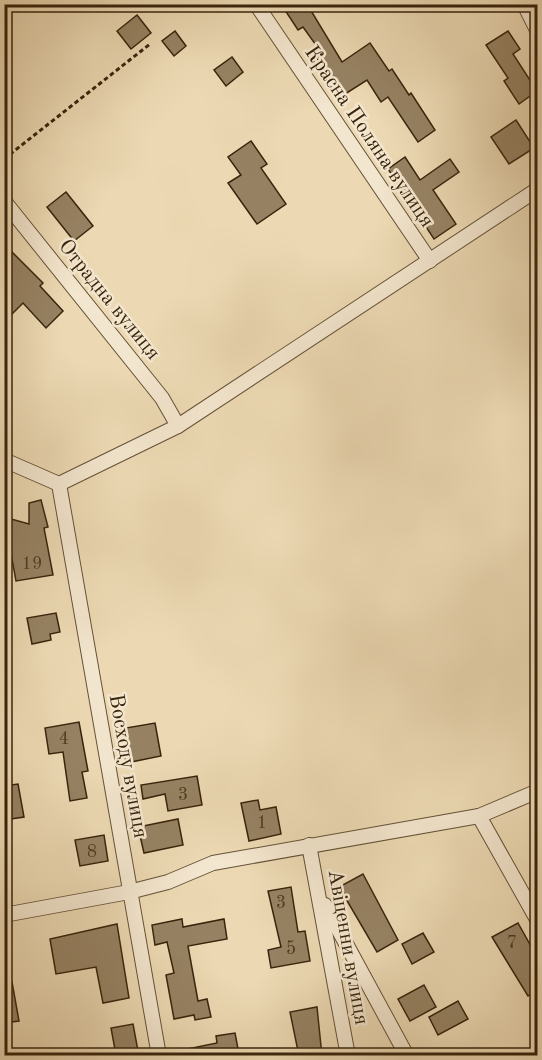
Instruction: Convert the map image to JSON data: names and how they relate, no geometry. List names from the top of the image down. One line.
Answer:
{"streets":{"street":["Красна Поляна вулиця","Отрадна вулиця","Восходу вулиця","Авіценни вулиця"]},"house_numbers":["19","4","3","1","8","3","7","5"]}
